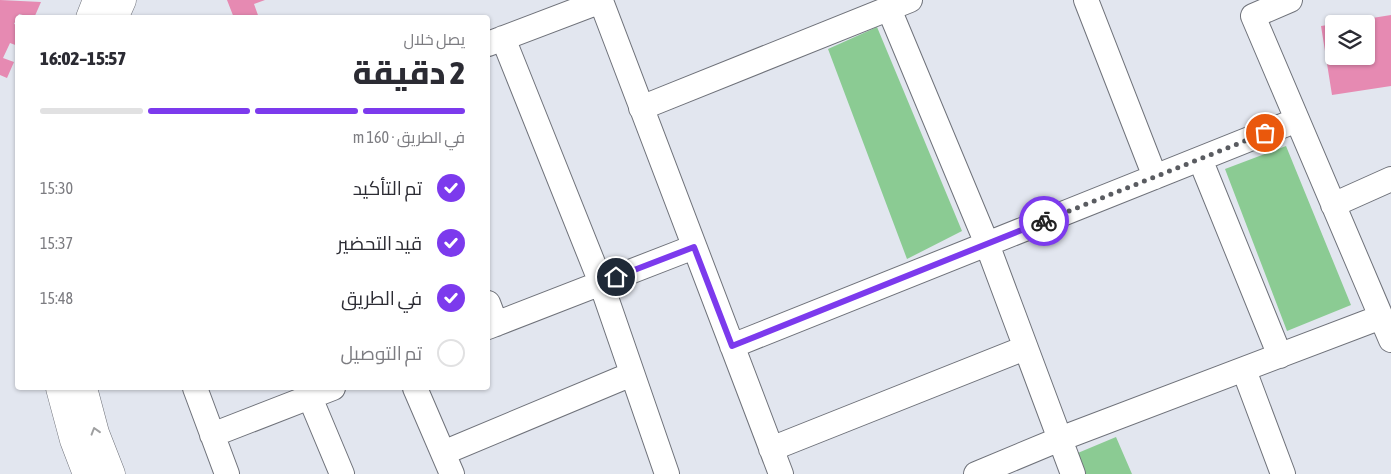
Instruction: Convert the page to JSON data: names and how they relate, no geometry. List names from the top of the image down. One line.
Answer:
{"page":{"heading":["2 دقيقة","يصل خلال","15:57–16:02"],"bar":"في الطريق · 160 m","list":[["تم التأكيد","15:30"],["قيد التحضير","15:37"],["في الطريق","15:48"],"تم التوصيل"]}}
